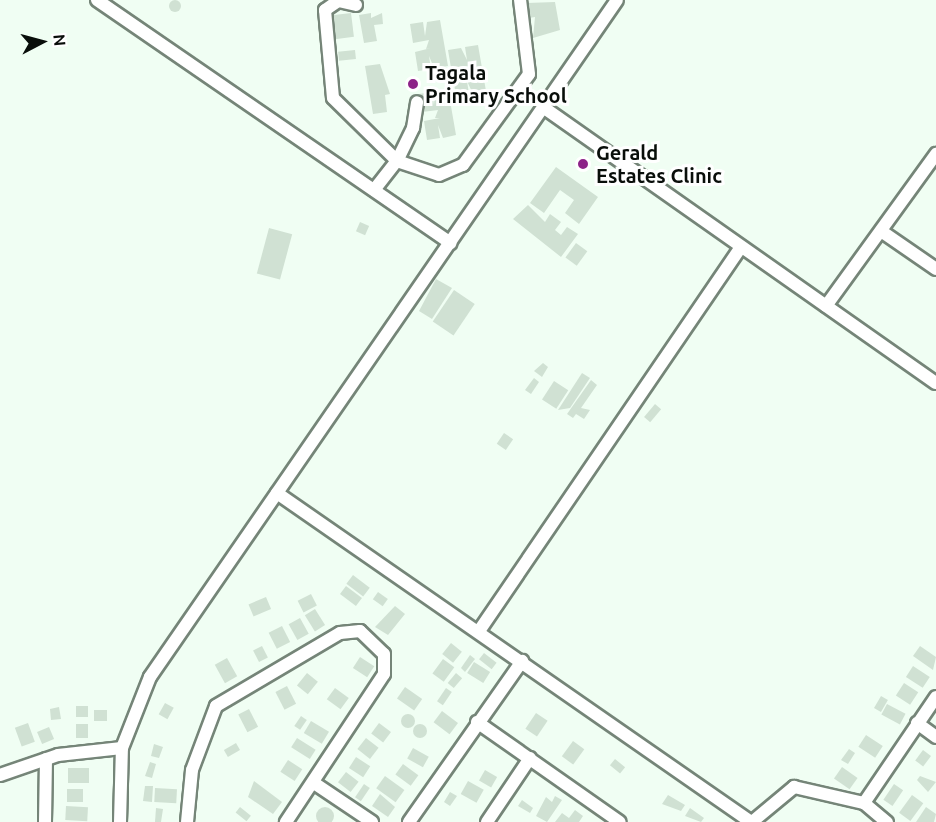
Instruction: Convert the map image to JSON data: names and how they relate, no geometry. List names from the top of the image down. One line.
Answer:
{"places":["Tagala Primary School","Gerald Estates Clinic"],"north":"right"}
